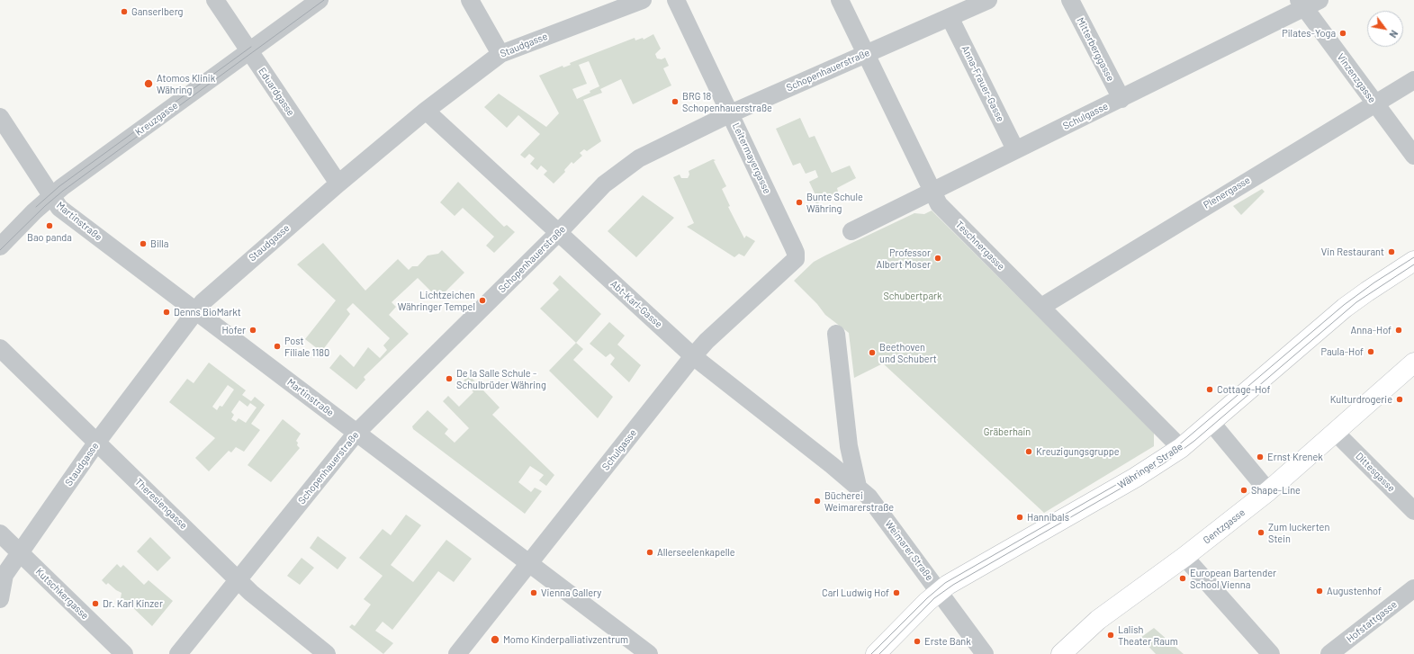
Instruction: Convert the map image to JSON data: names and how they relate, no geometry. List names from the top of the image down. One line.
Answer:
{"streets":{"main road":["Währinger Straße","Gentzgasse"],"street":["Staudgasse","Mitterberggasse","Schopenhauerstraße","Vinzenzgasse","Anna-Frauer-Gasse","Eduardgasse","Schulgasse","Kreuzgasse","Leitermayergasse","Plenergasse","Martinstraße","Teschnergasse","Abt-Karl-Gasse","Dittesgasse","Theresiengasse","Weimarer Straße","Kutschkergasse","Hofstattgasse"]},"crossings":[["Staudgasse","Eduardgasse"],["Staudgasse","Martinstraße"],["Staudgasse","Abt-Karl-Gasse"],["Staudgasse","Theresiengasse"],["Staudgasse","Kutschkergasse"],["Mitterberggasse","Schulgasse"],["Schopenhauerstraße","Anna-Frauer-Gasse"],["Schopenhauerstraße","Leitermayergasse"],["Schopenhauerstraße","Martinstraße"],["Schopenhauerstraße","Teschnergasse"],["Schopenhauerstraße","Abt-Karl-Gasse"],["Schopenhauerstraße","Theresiengasse"],["Vinzenzgasse","Schulgasse"],["Vinzenzgasse","Plenergasse"],["Anna-Frauer-Gasse","Schulgasse"],["Eduardgasse","Kreuzgasse"],["Schulgasse","Leitermayergasse"],["Schulgasse","Martinstraße"],["Schulgasse","Teschnergasse"],["Schulgasse","Abt-Karl-Gasse"],["Kreuzgasse","Martinstraße"],["Plenergasse","Teschnergasse"],["Teschnergasse","Währinger Straße"],["Abt-Karl-Gasse","Weimarer Straße"],["Währinger Straße","Weimarer Straße"],["Dittesgasse","Gentzgasse"]],"parks":["Schubertpark","Gräberhain"],"places":["Ganserlberg","Pilates-Yoga","Atomos Klinik Währing","BRG 18 Schopenhauerstraße","Bunte Schule Währing","Bao panda","Billa","Vin Restaurant","Professor Albert Moser","Lichtzeichen Währinger Tempel","Denns BioMarkt","Hofer","Anna-Hof","Post Filiale 1180","Paula-Hof","Beethoven und Schubert","De la Salle Schule - Schulbrüder Währing","Cottage-Hof","Kulturdrogerie","Kreuzigungsgruppe","Ernst Krenek","Shape-Line","Bücherei Weimarerstraße","Hannibals","Zum luckerten Stein","Allerseelenkapelle","European Bartender School Vienna","Augustenhof","Vienna Gallery","Carl Ludwig Hof","Dr. Karl Kinzer","Lalish Theater Raum","Momo Kinderpalliativzentrum","Erste Bank"],"north":"bottom right"}
